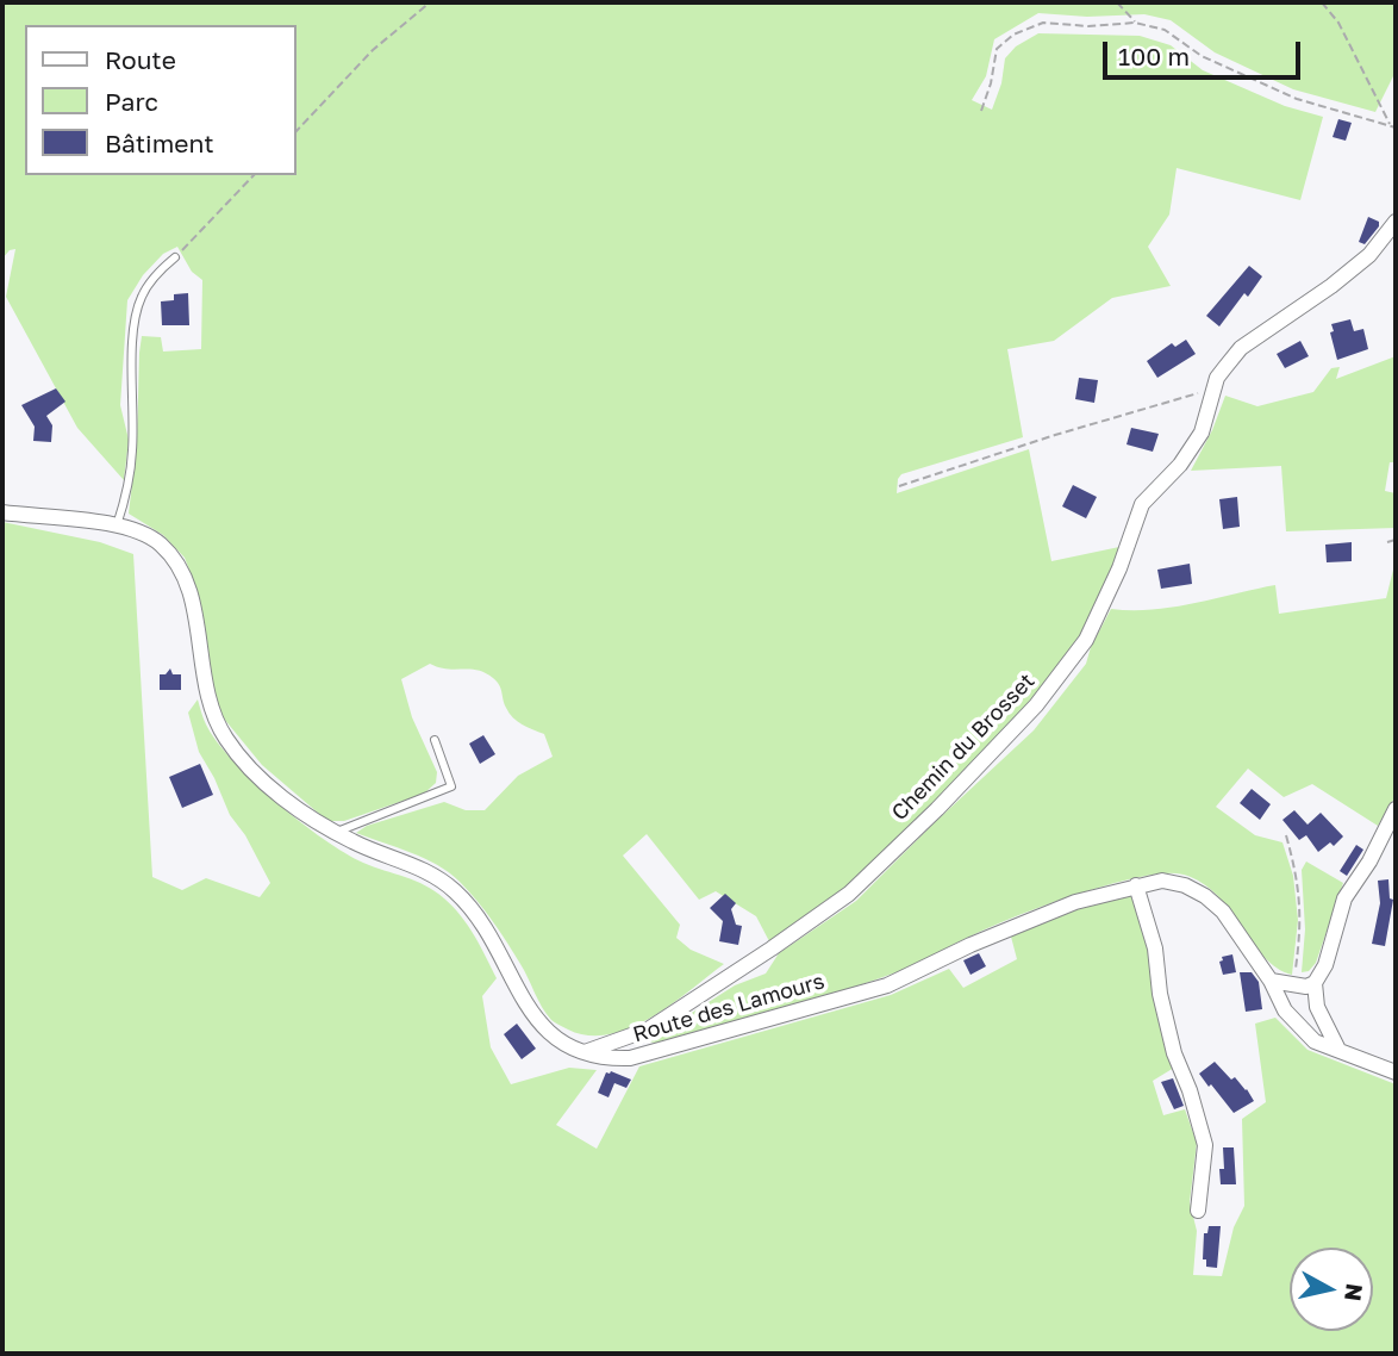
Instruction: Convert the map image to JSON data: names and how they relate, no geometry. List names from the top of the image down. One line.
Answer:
{"streets":{"street":["Chemin du Brosset","Route des Lamours"]},"crossings":[["Chemin du Brosset","Route des Lamours"]],"legend":["Route","Parc","Bâtiment"],"scale_bar":"100 m","north":"right"}
